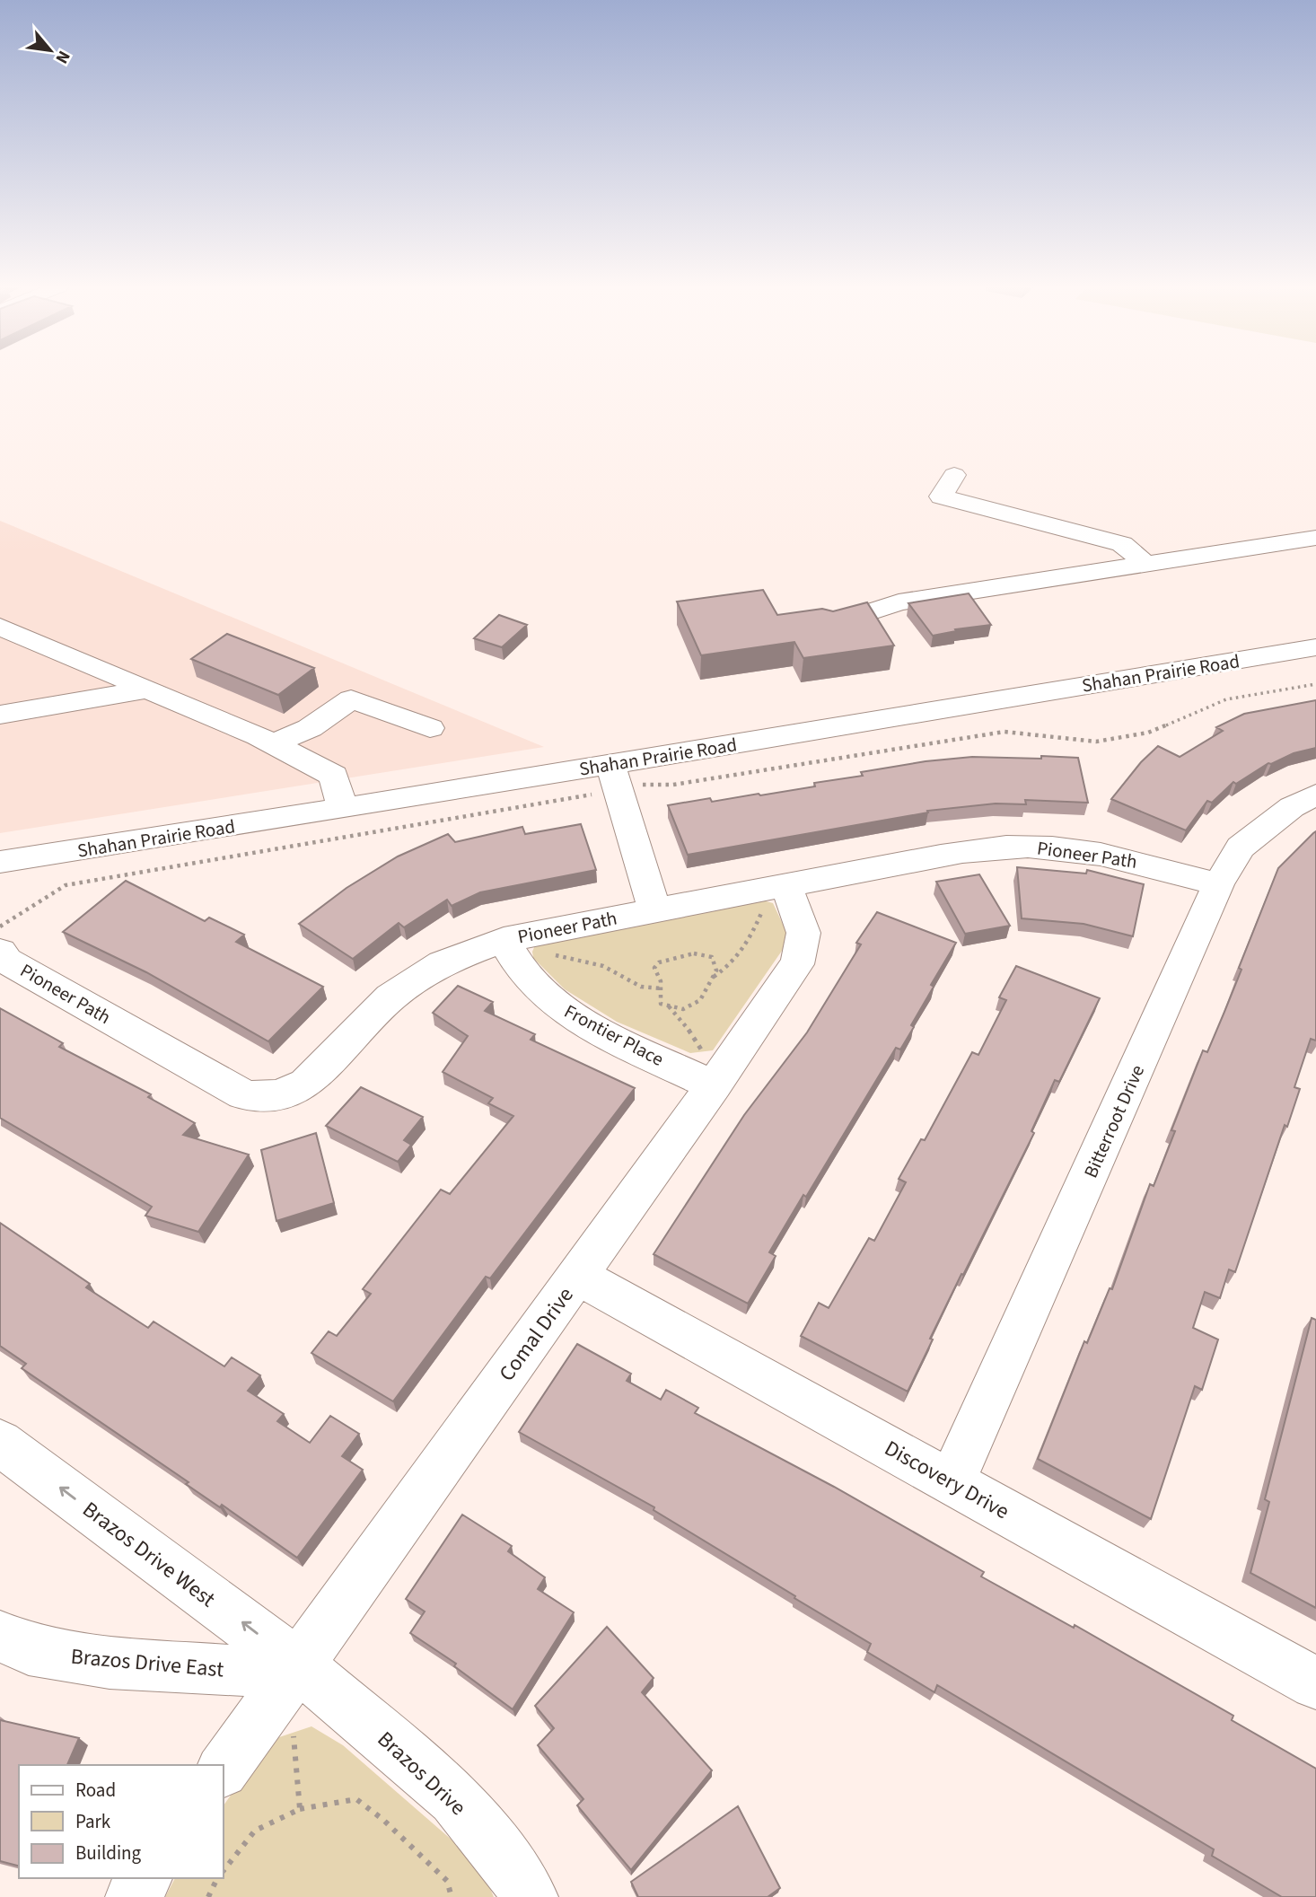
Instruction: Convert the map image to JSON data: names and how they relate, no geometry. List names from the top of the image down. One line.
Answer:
{"streets":{"street":["Shahan Prairie Road","Pioneer Path","Frontier Place","Bitterroot Drive","Comal Drive","Discovery Drive","Brazos Drive West","Brazos Drive East","Brazos Drive"]},"crossings":[["Pioneer Path","Frontier Place"],["Pioneer Path","Bitterroot Drive"],["Pioneer Path","Comal Drive"],["Frontier Place","Comal Drive"],["Bitterroot Drive","Discovery Drive"],["Comal Drive","Discovery Drive"],["Comal Drive","Brazos Drive West"],["Comal Drive","Brazos Drive East"],["Comal Drive","Brazos Drive"],["Brazos Drive West","Brazos Drive East"],["Brazos Drive West","Brazos Drive"],["Brazos Drive East","Brazos Drive"]],"one_way":["Brazos Drive West"],"legend":["Road","Park","Building"],"north":"bottom right"}
